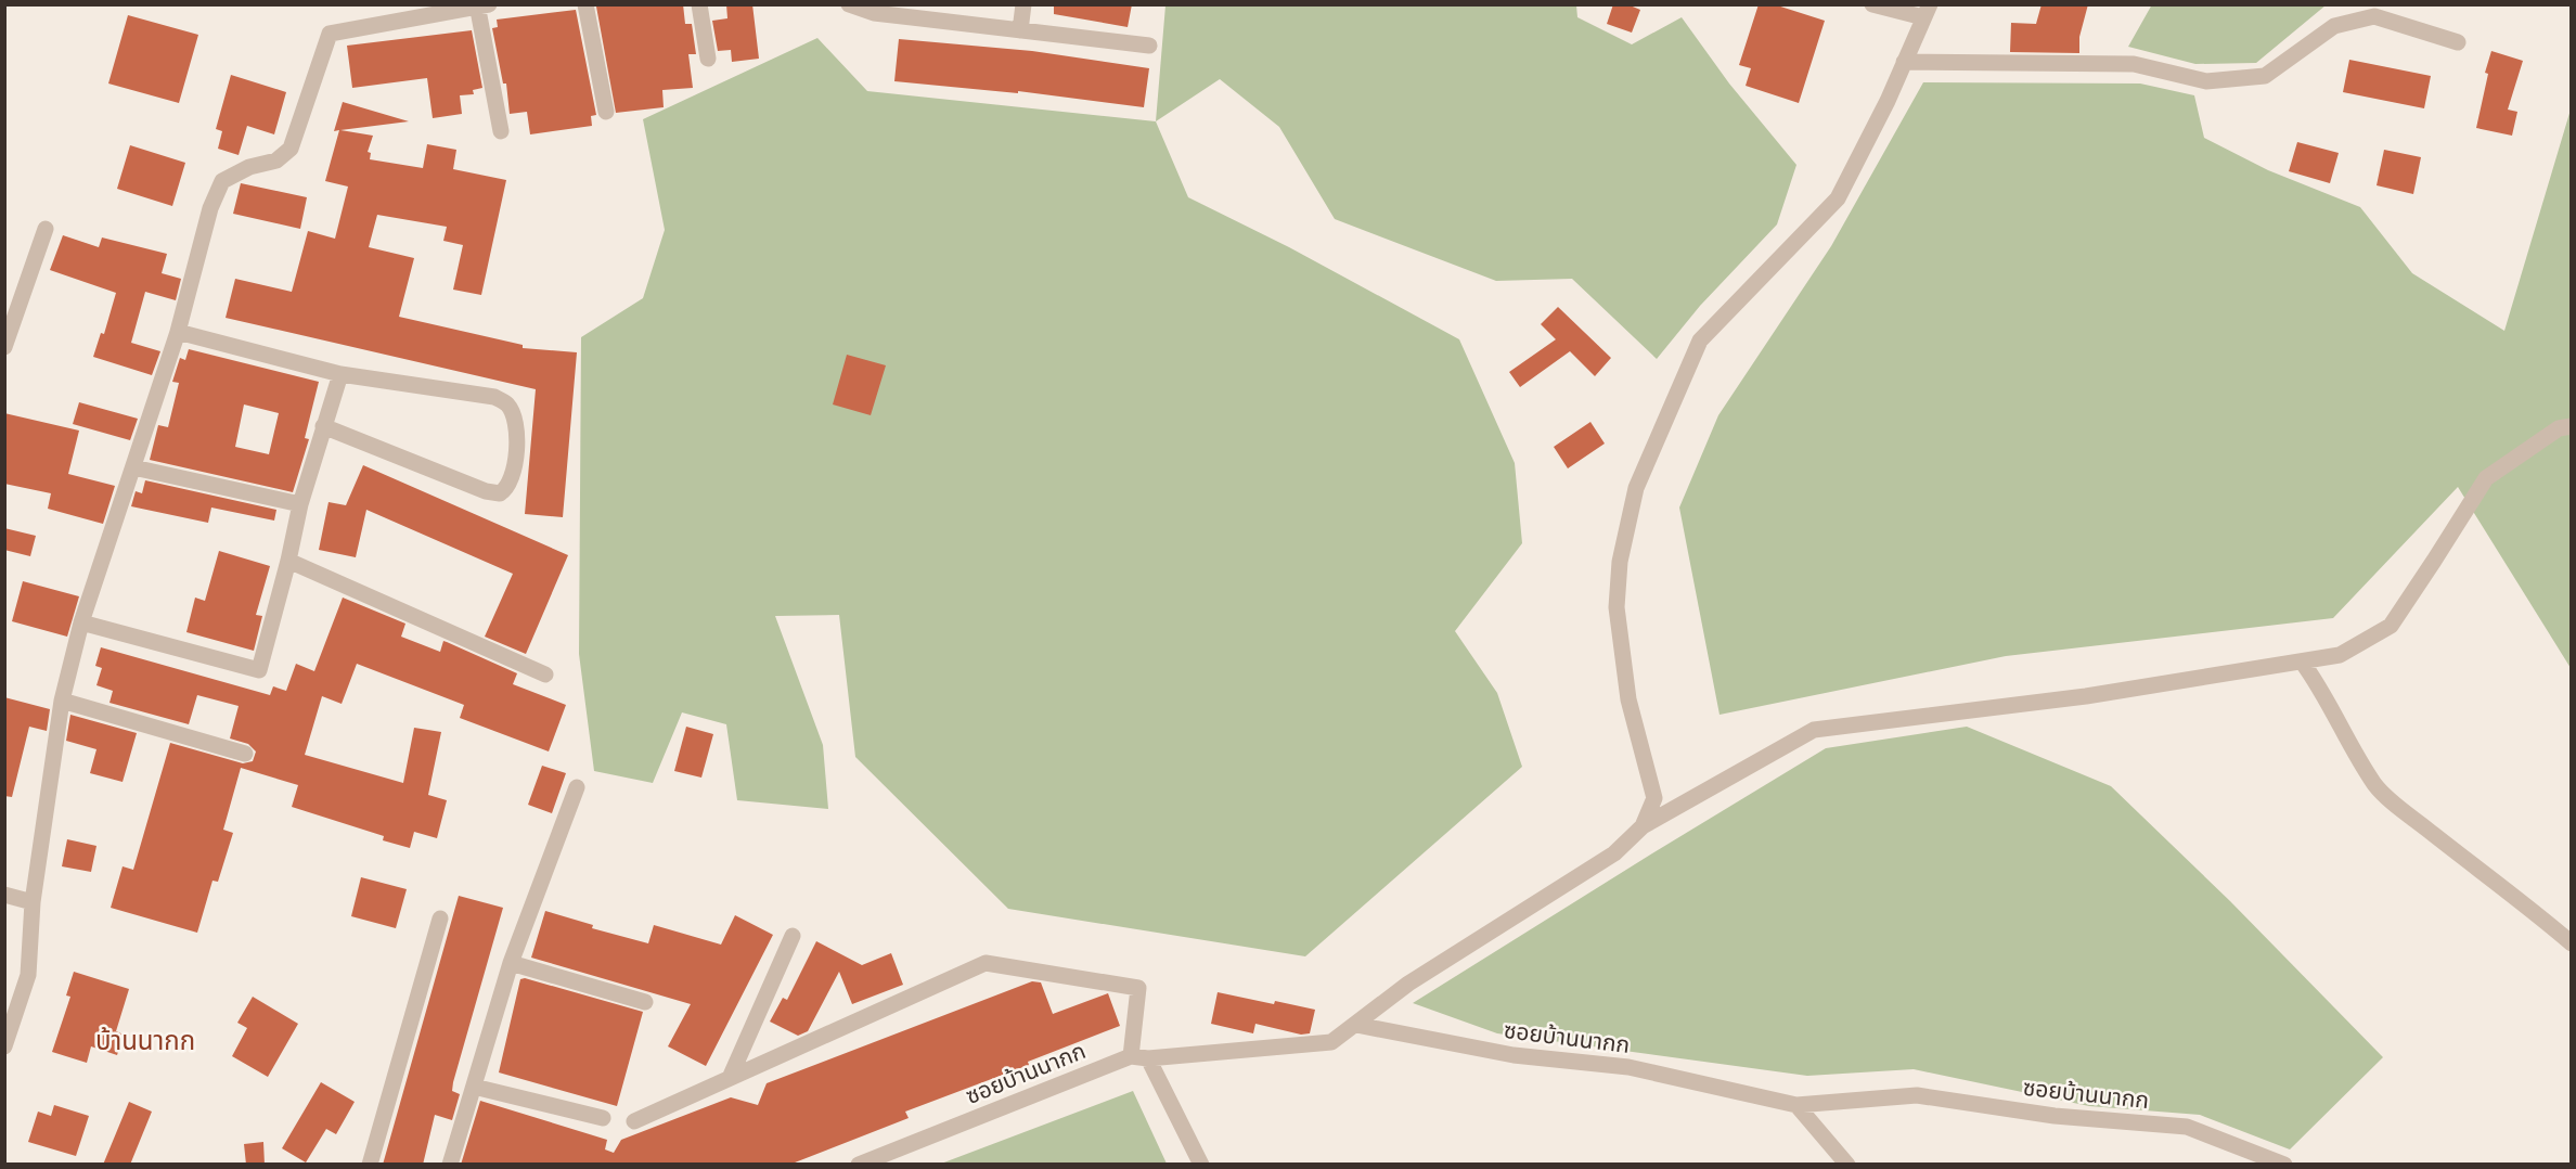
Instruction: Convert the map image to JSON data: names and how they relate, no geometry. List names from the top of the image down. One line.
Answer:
{"streets":{"street":["ซอยบ้านนากก"]},"districts":["บ้านนากก"]}
